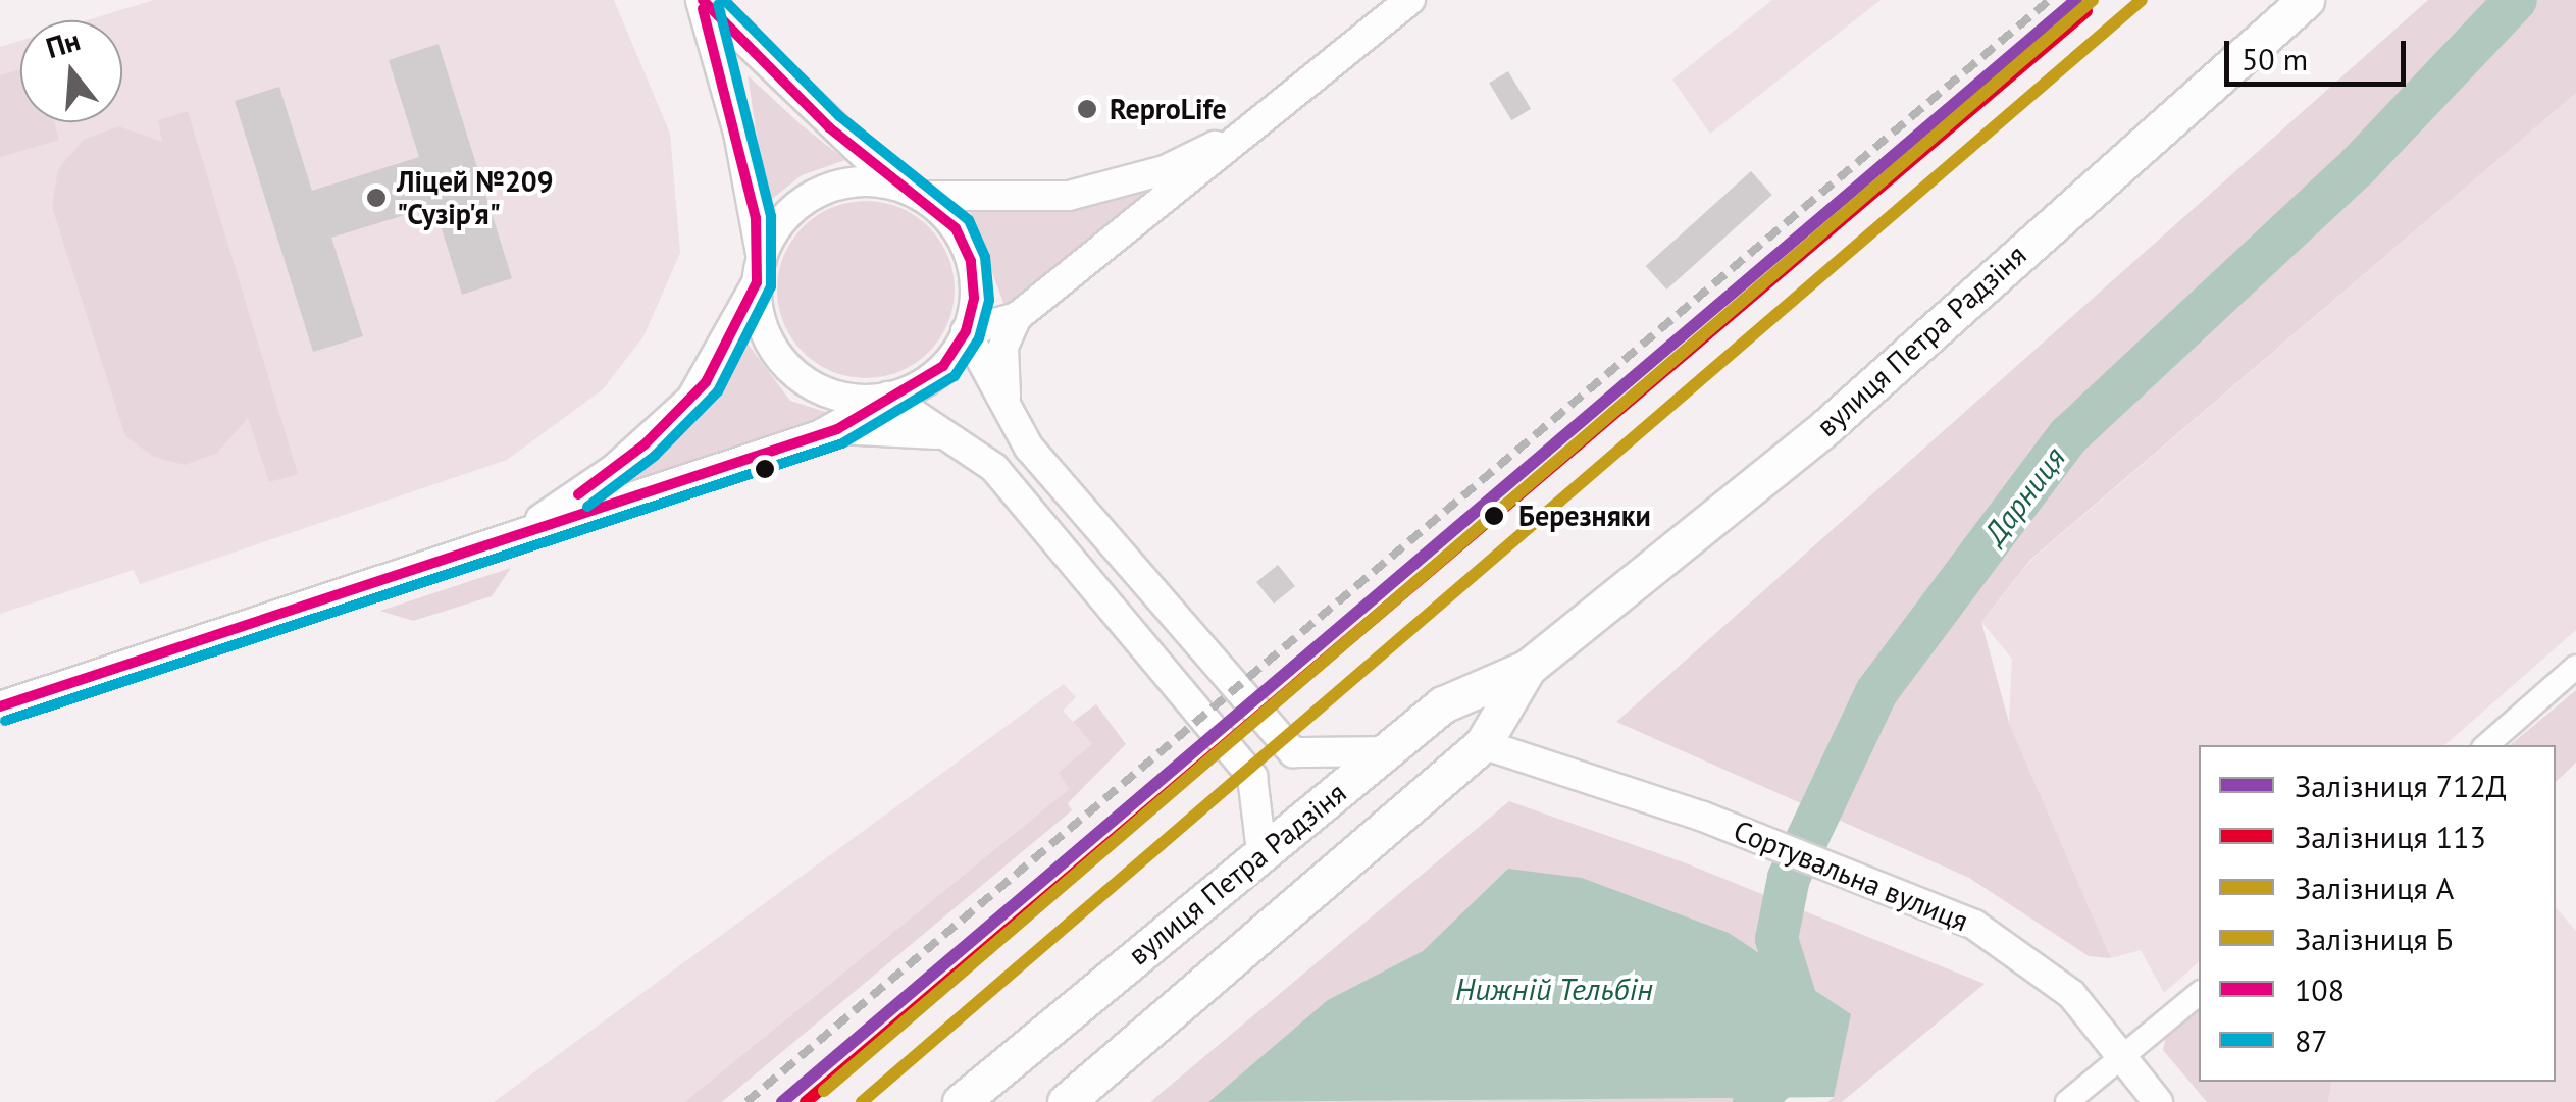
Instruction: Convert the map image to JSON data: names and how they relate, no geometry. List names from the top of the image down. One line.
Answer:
{"streets":{"main road":["вулиця Петра Радзіня"],"street":["Сортувальна вулиця"]},"crossings":[["вулиця Петра Радзіня","Сортувальна вулиця"]],"water":["Дарниця","Нижній Тельбін"],"places":["ReproLife","Ліцей №209 \"Сузір'я\"","Березняки"],"lines":["rail line 712Д","rail line A","rail line Б","transit line 108","transit line 87","rail line 113"],"legend":["Залізниця 712Д","Залізниця 113","Залізниця A","Залізниця Б","108","87"],"scale_bar":"50 m","north":"top"}
